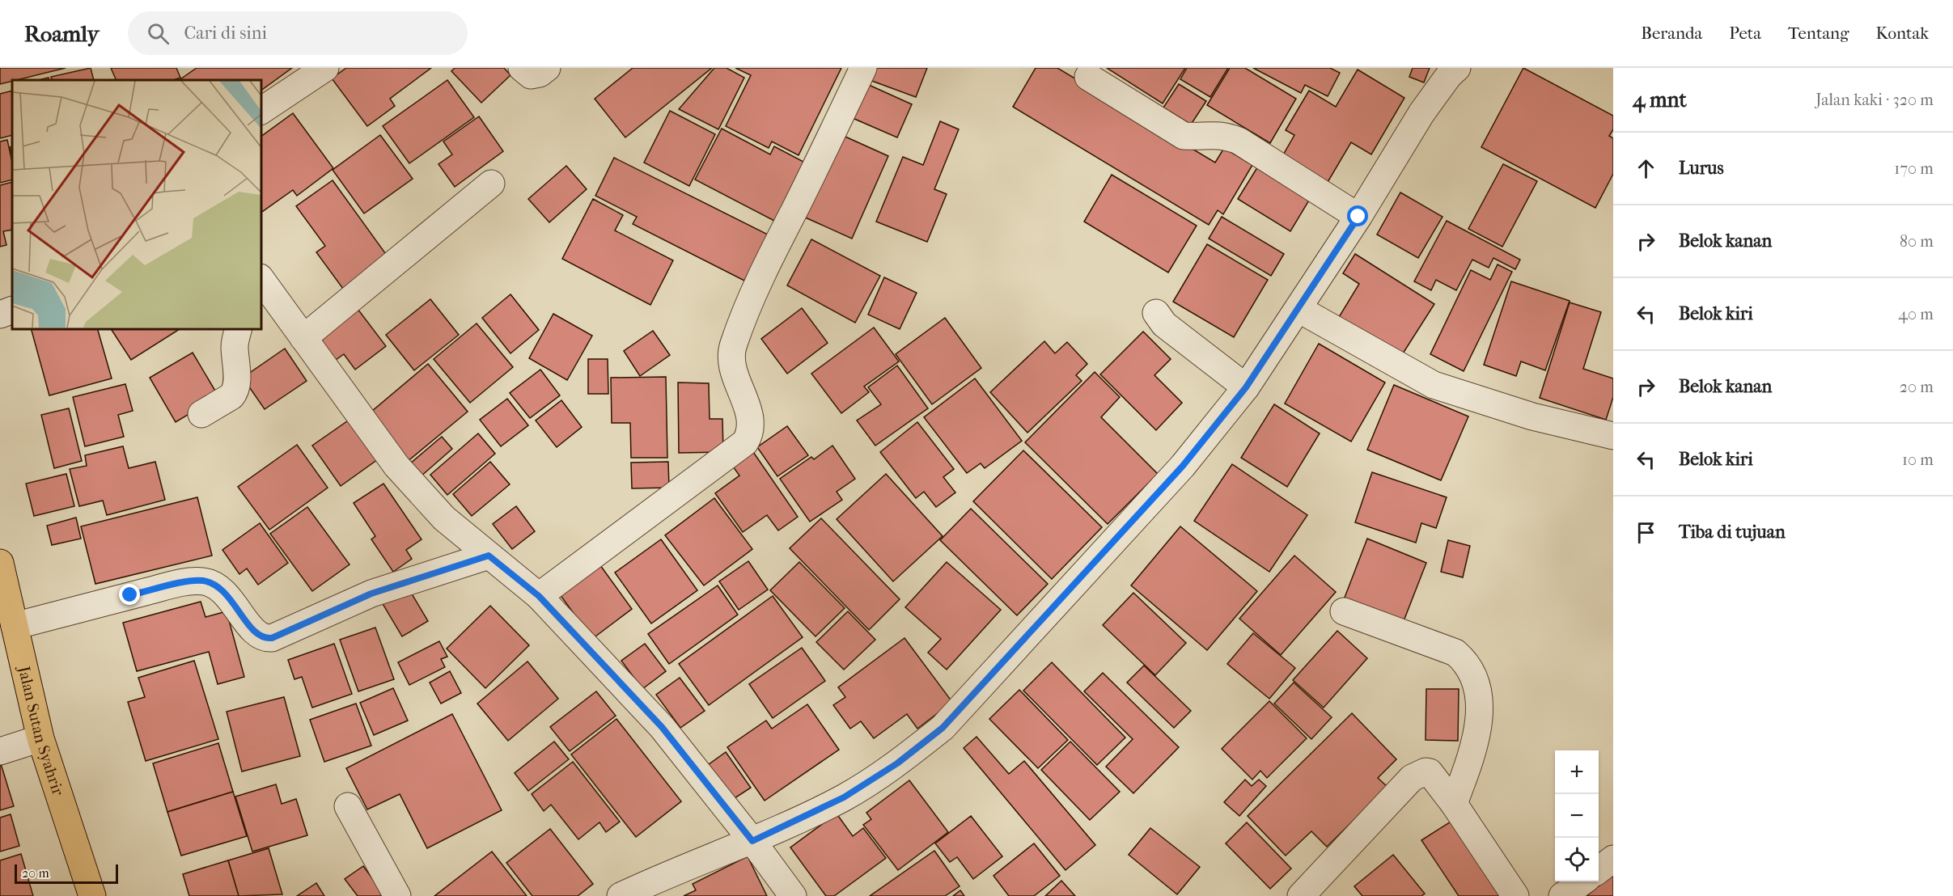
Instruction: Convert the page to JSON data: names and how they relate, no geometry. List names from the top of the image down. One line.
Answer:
{"streets":{"main road":["Jalan Sutan Syahrir"]},"scale_bar":"20 m","page":{"header":"Roamly","search":"Cari di sini","nav":["Beranda","Peta","Tentang","Kontak"],"heading":["4 mnt","Jalan kaki · 320 m"],"list":[["Lurus","170 m"],["Belok kanan","80 m"],["Belok kiri","40 m"],["Belok kanan","20 m"],["Belok kiri","10 m"],"Tiba di tujuan"],"map_buttons":["+","−"],"scale":"20 m"}}
